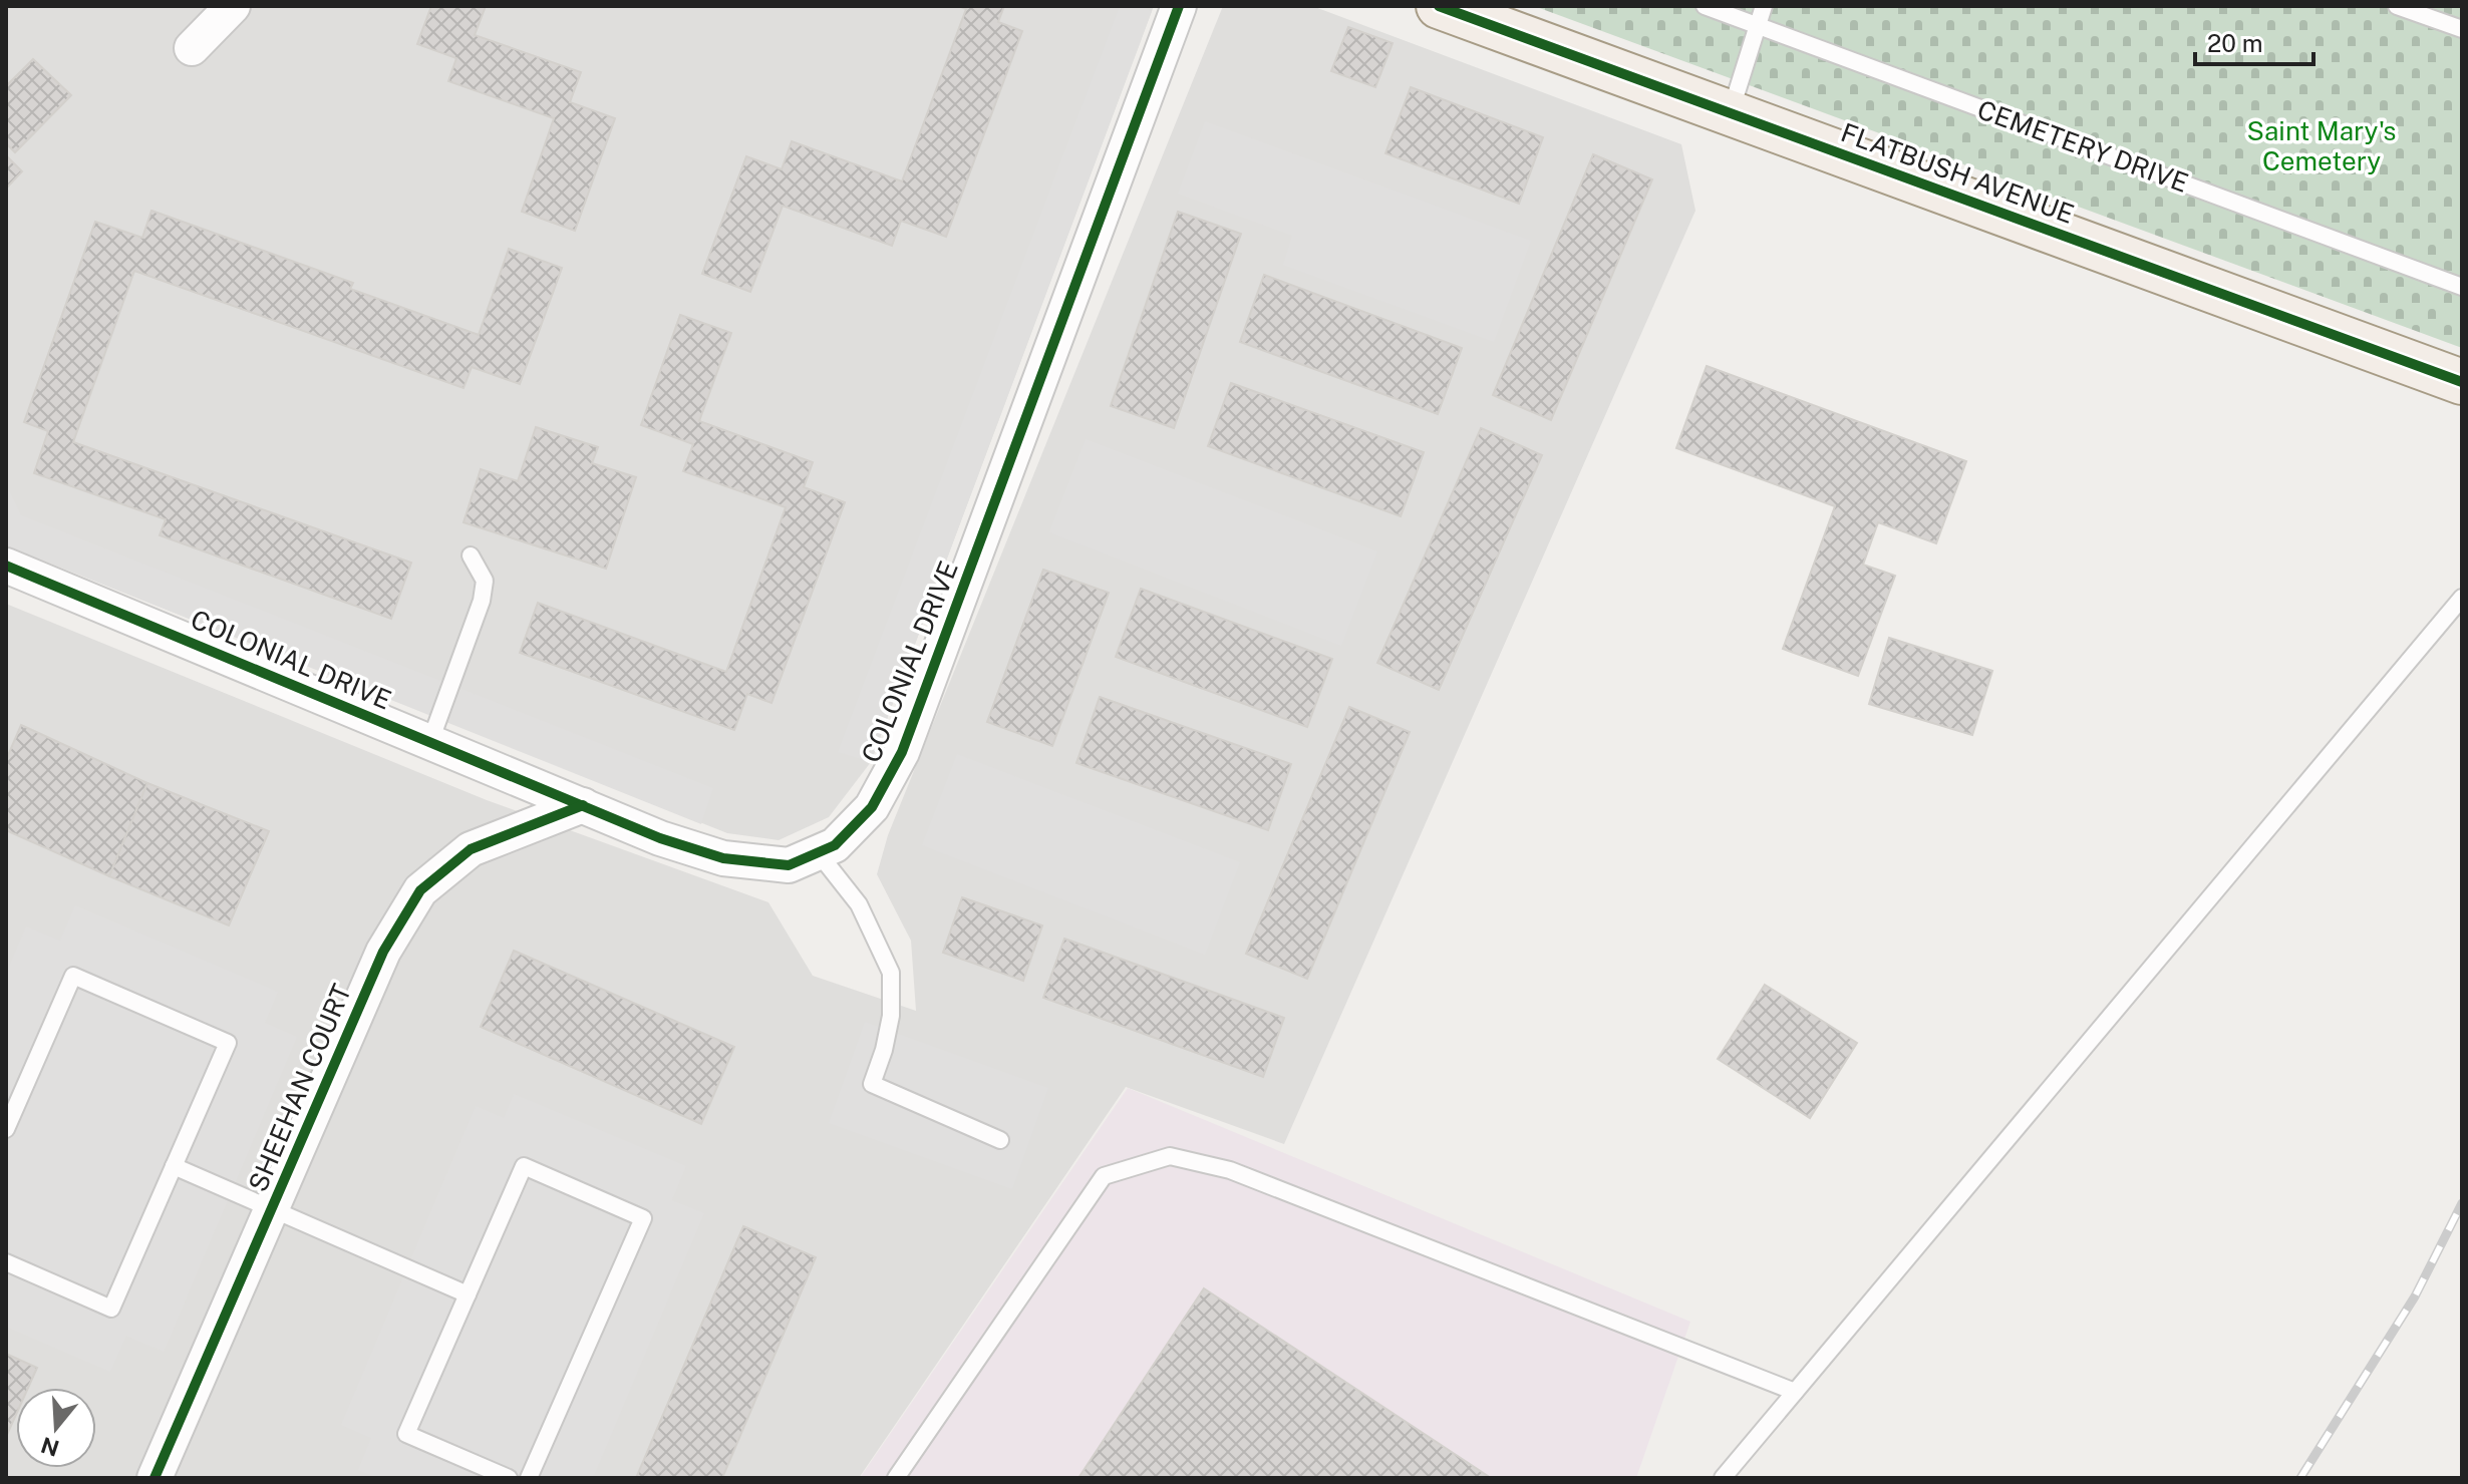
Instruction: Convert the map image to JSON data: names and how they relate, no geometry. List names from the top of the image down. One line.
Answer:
{"streets":{"main road":["FLATBUSH AVENUE"],"street":["COLONIAL DRIVE","SHEEHAN COURT"],"lane":["CEMETERY DRIVE"]},"crossings":[["COLONIAL DRIVE","SHEEHAN COURT"]],"parks":["Saint Mary's Cemetery"],"scale_bar":"20 m","north":"bottom"}
